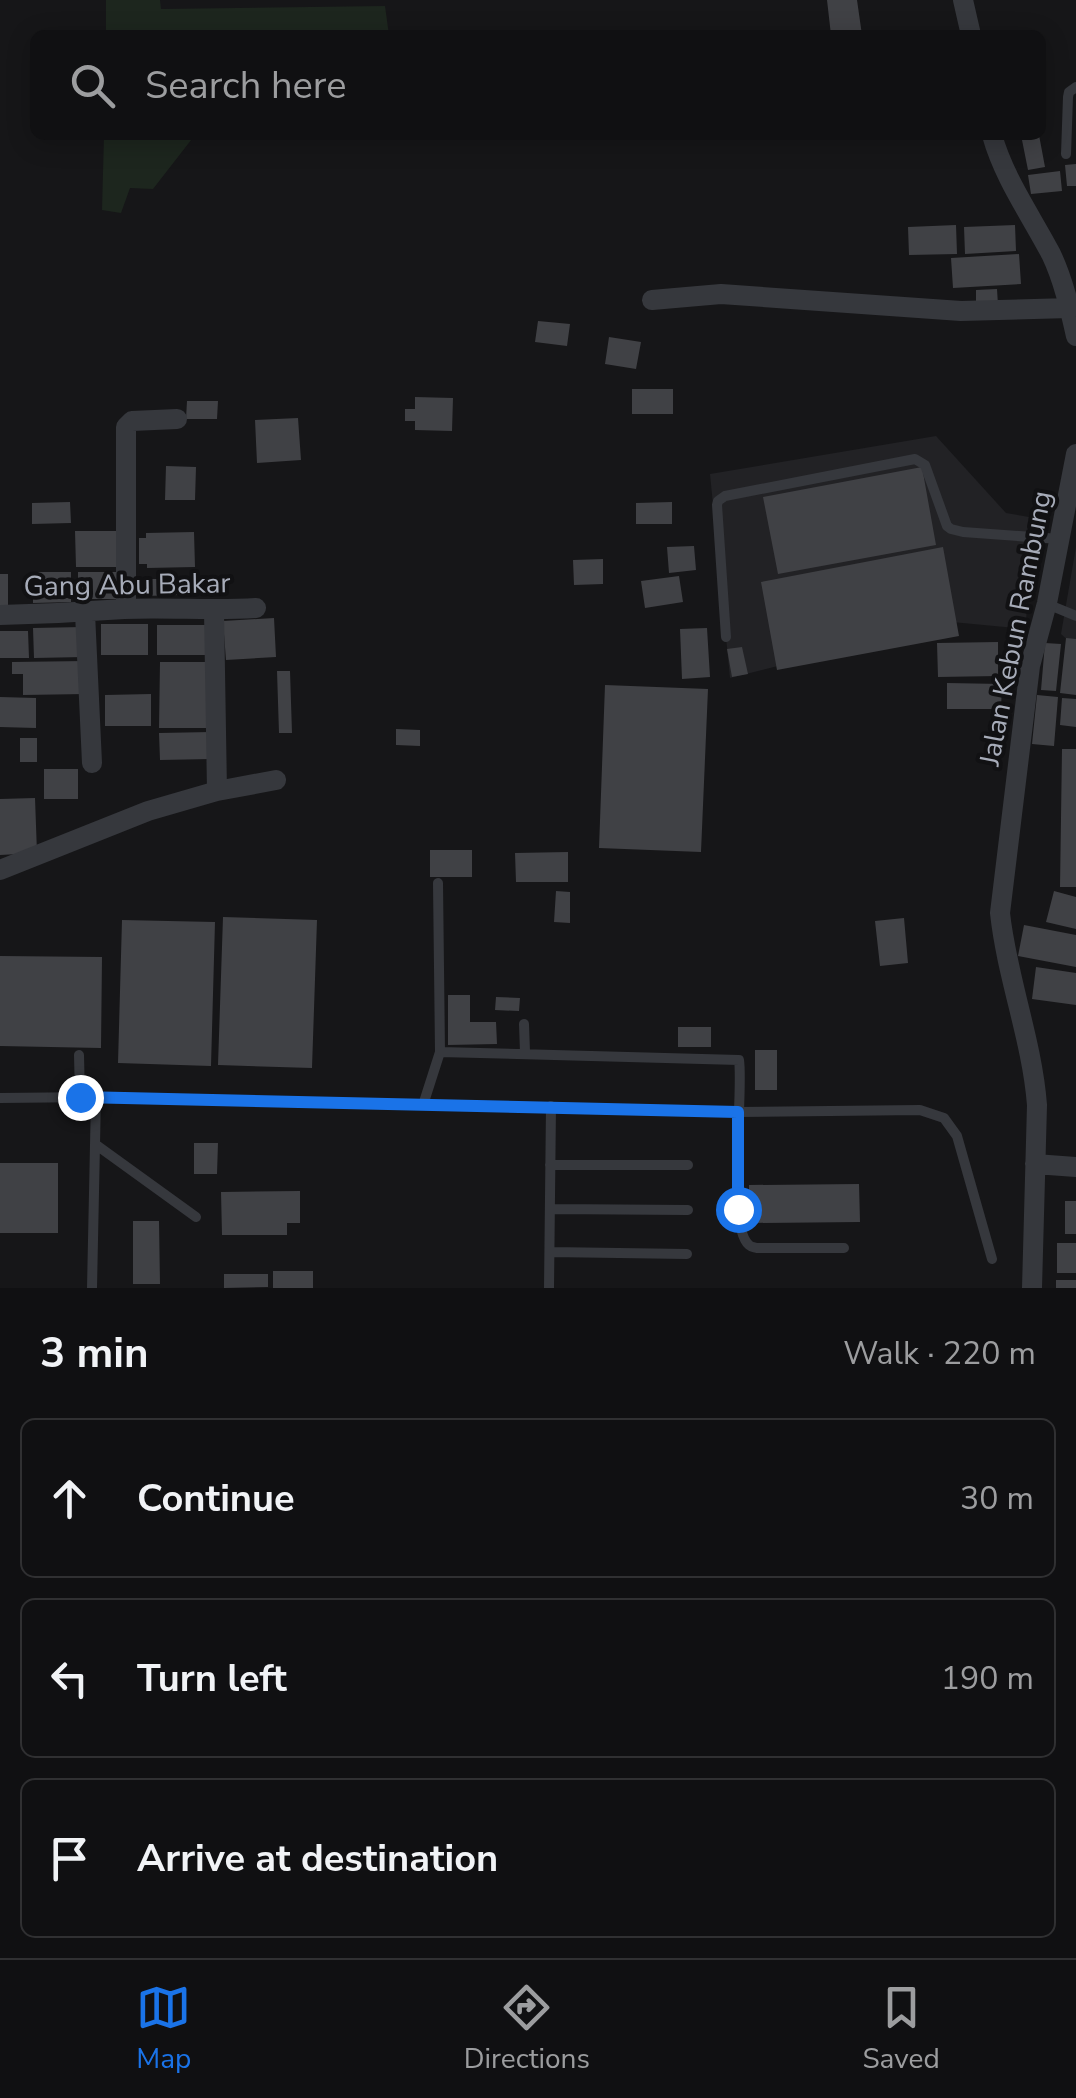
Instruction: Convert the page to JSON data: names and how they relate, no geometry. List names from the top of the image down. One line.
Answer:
{"streets":{"street":["Gang Abu Bakar","Jalan Kebun Rambung"]},"page":{"search":"Search here","heading":["3 min","Walk · 220 m"],"list":[["Continue","30 m"],["Turn left","190 m"],"Arrive at destination"],"nav":["Map","Directions","Saved"]}}
